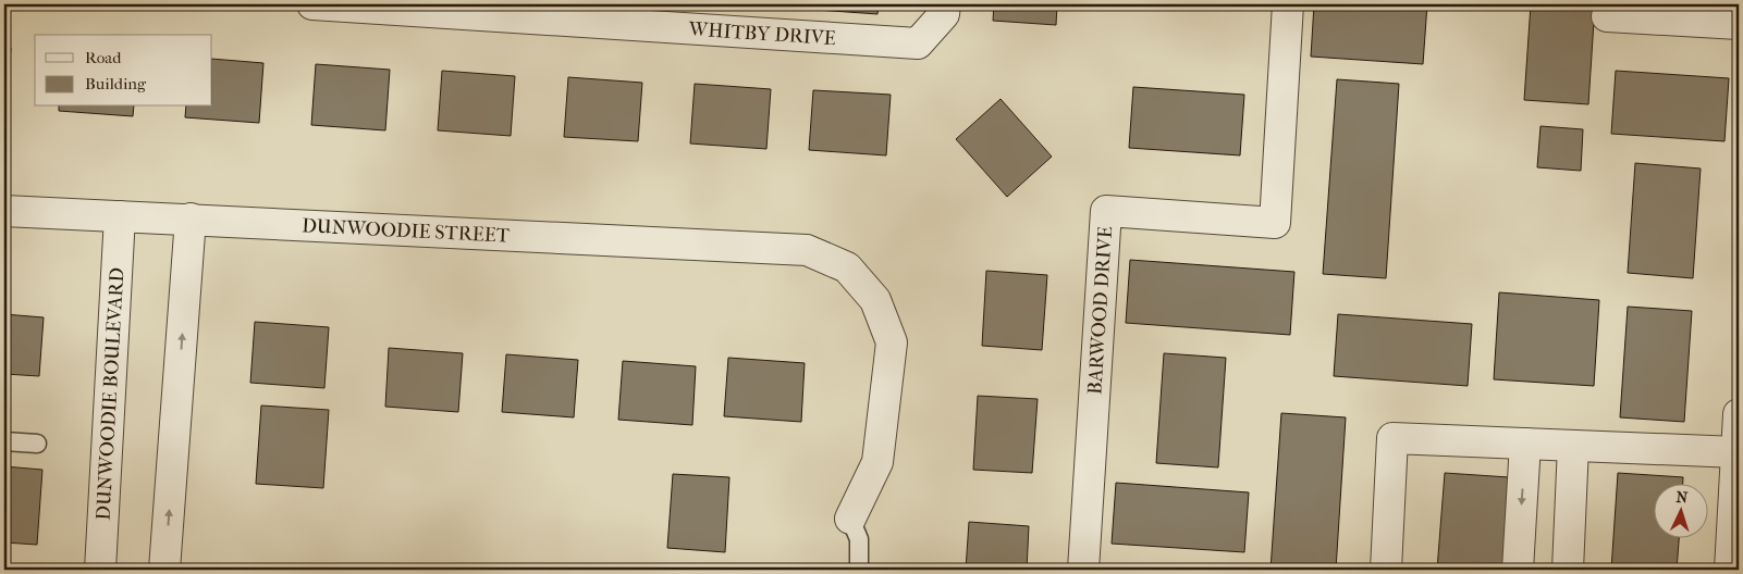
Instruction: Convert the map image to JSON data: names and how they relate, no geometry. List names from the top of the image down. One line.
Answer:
{"streets":{"street":["WHITBY DRIVE","DUNWOODIE STREET","BARWOOD DRIVE","DUNWOODIE BOULEVARD"]},"crossings":[["DUNWOODIE STREET","DUNWOODIE BOULEVARD"]],"legend":["Road","Building"],"north":"top"}
